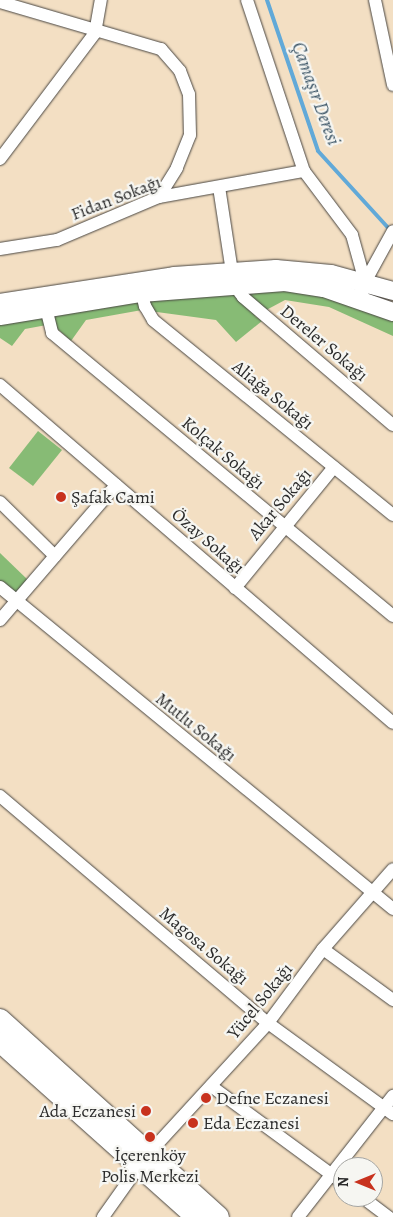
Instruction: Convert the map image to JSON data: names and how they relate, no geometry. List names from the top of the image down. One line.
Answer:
{"streets":{"street":["Fidan Sokağı","Dereler Sokağı","Aliağa Sokağı","Kolçak Sokağı","Akar Sokağı","Özay Sokağı","Mutlu Sokağı","Magosa Sokağı","Yücel Sokağı"]},"crossings":[["Aliağa Sokağı","Akar Sokağı"],["Kolçak Sokağı","Akar Sokağı"],["Akar Sokağı","Özay Sokağı"],["Mutlu Sokağı","Yücel Sokağı"],["Magosa Sokağı","Yücel Sokağı"]],"water":["Çamaşır Deresi"],"places":["Şafak Cami","Defne Eczanesi","Ada Eczanesi","Eda Eczanesi","İçerenköy Polis Merkezi"],"north":"left"}
